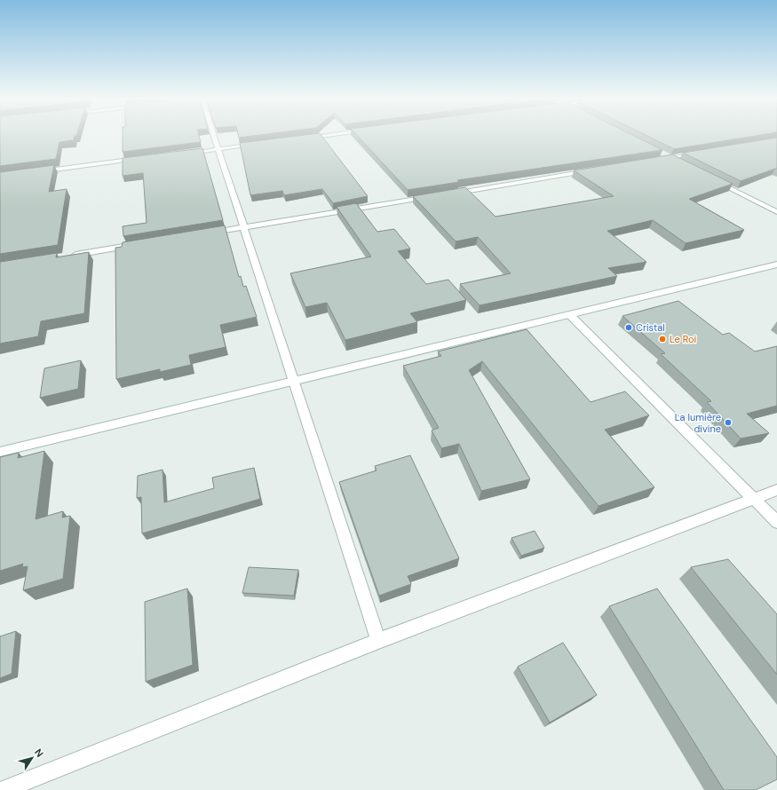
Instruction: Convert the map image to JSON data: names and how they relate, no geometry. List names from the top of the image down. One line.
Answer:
{"places":["Cristal","Le Roi","La lumière divine"],"north":"top right"}
